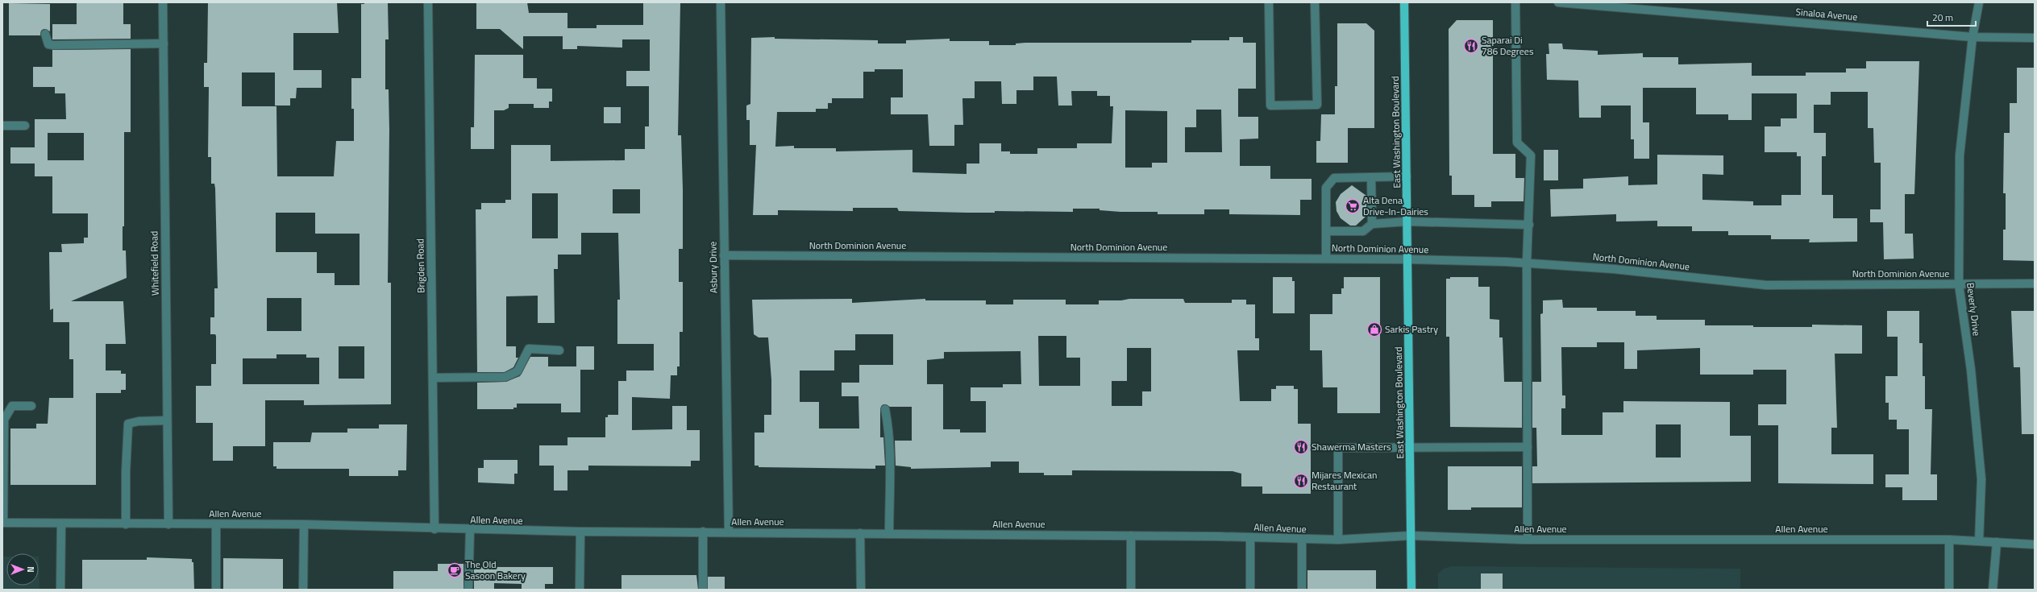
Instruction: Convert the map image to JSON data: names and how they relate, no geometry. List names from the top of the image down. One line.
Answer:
{"streets":{"main road":["East Washington Boulevard"],"street":["Sinaloa Avenue","North Dominion Avenue","Whitefield Road","Brigden Road","Asbury Drive","Beverly Drive","Allen Avenue"]},"crossings":[["Sinaloa Avenue","Beverly Drive"],["East Washington Boulevard","North Dominion Avenue"],["East Washington Boulevard","Allen Avenue"],["North Dominion Avenue","Asbury Drive"],["North Dominion Avenue","Beverly Drive"],["Whitefield Road","Allen Avenue"],["Brigden Road","Allen Avenue"],["Asbury Drive","Allen Avenue"],["Beverly Drive","Allen Avenue"]],"places":{"restaurant":["Saparai Di 786 Degrees","Shawerma Masters","Mijares Mexican Restaurant"],"supermarket":["Alta Dena Drive-In-Dairies"],"shop":["Sarkis Pastry"],"cafe":["The Old Sasoon Bakery"]},"scale_bar":"20 m","north":"right"}
